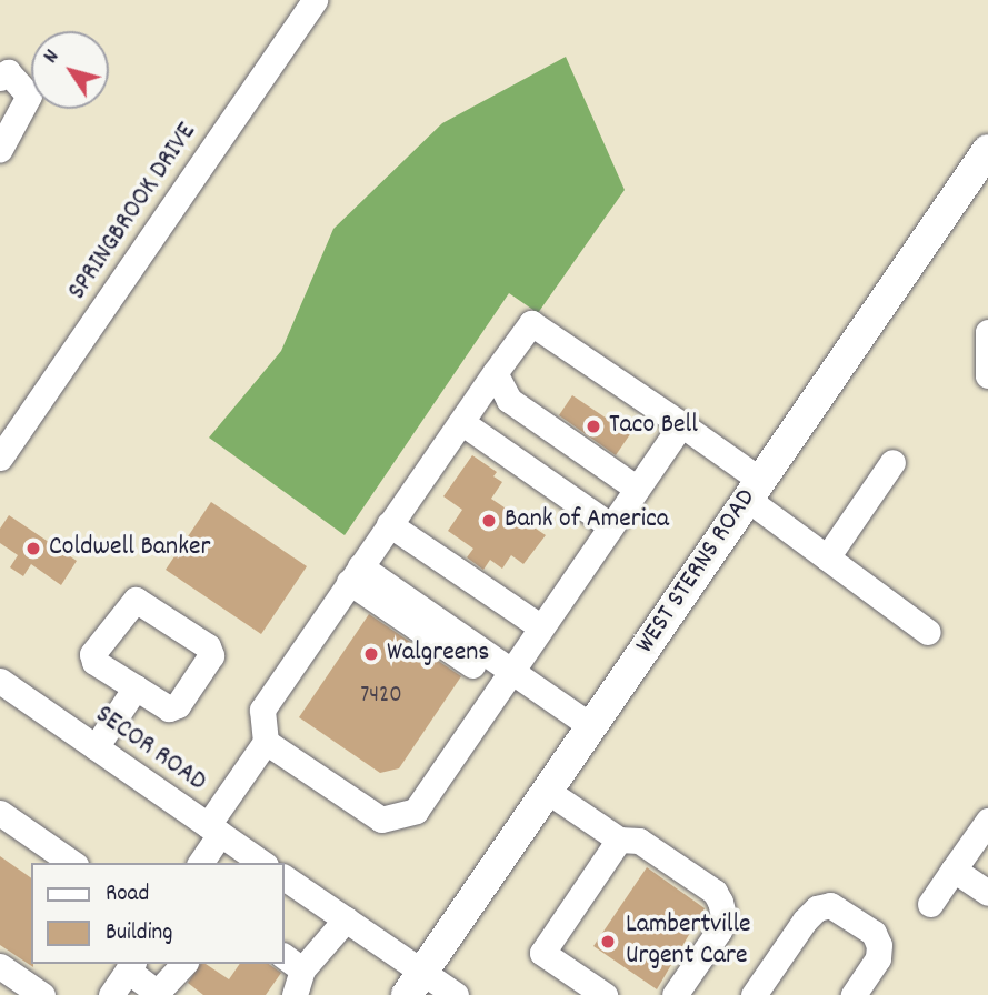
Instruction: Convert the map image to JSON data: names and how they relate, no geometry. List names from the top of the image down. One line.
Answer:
{"streets":{"main road":["WEST STERNS ROAD"],"street":["SPRINGBROOK DRIVE","SECOR ROAD"]},"places":["Taco Bell","Bank of America","Coldwell Banker","Walgreens","Lambertville Urgent Care"],"house_numbers":["7420"],"legend":["Road","Building"],"north":"top left"}
